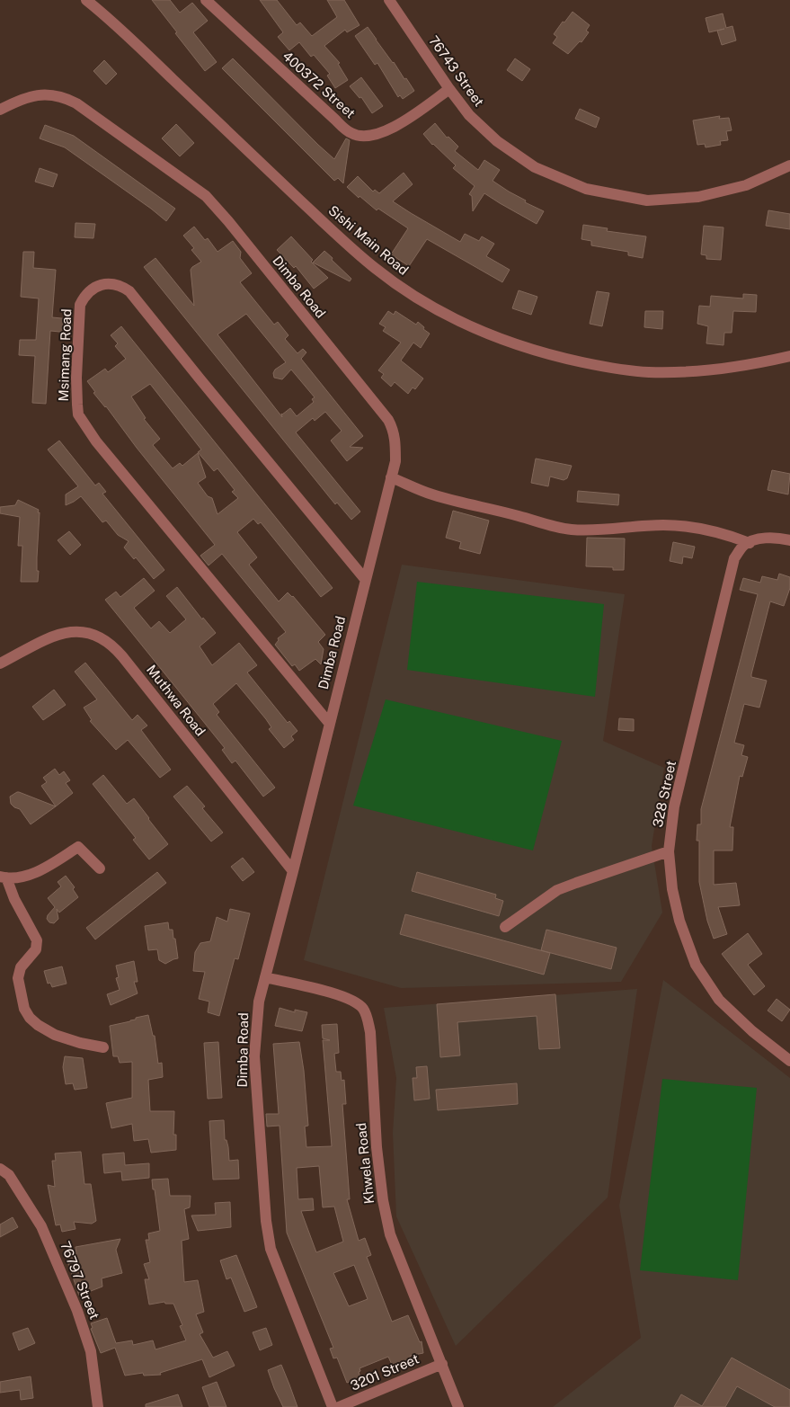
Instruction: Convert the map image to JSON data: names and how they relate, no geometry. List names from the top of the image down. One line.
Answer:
{"streets":{"street":["76743 Street","400372 Street","Sishi Main Road","Dimba Road","Msimang Road","Muthwa Road","328 Street","Khwela Road","76797 Street","3201 Street"]},"crossings":[["76743 Street","400372 Street"],["Dimba Road","Msimang Road"],["Dimba Road","Muthwa Road"],["Dimba Road","Khwela Road"],["Khwela Road","3201 Street"]]}
